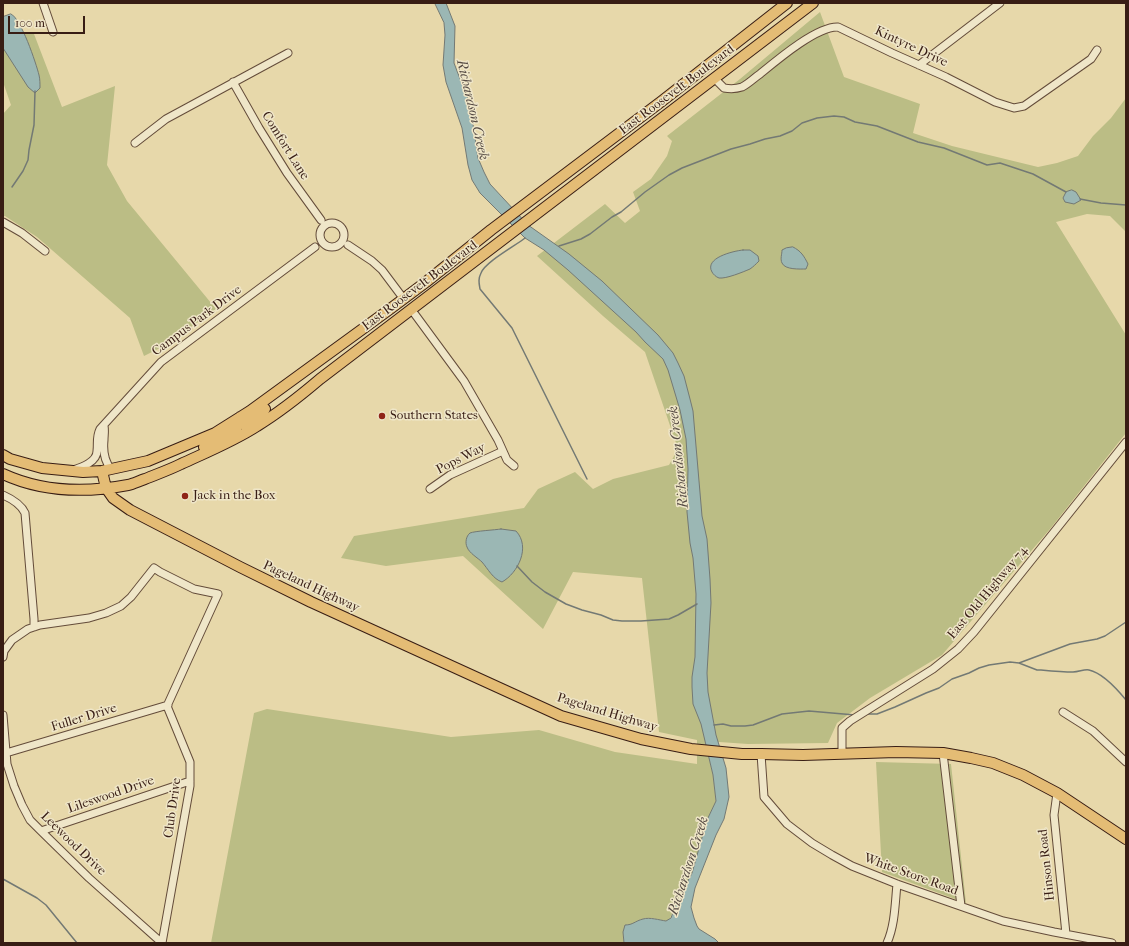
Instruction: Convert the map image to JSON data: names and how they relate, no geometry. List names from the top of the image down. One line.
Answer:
{"streets":{"highway":["East Roosevelt Boulevard","Pageland Highway"],"street":["Kintyre Drive","Comfort Lane","Campus Park Drive","Pops Way","East Old Highway 74","Fuller Drive","Lileswood Drive","Club Drive","Leewood Drive","Hinson Road","White Store Road"]},"crossings":[["Kintyre Drive","East Roosevelt Boulevard"],["East Roosevelt Boulevard","Campus Park Drive"],["East Roosevelt Boulevard","Pageland Highway"],["Comfort Lane","Campus Park Drive"],["Pageland Highway","East Old Highway 74"],["Pageland Highway","Hinson Road"],["Pageland Highway","White Store Road"],["Fuller Drive","Club Drive"],["Fuller Drive","Leewood Drive"],["Lileswood Drive","Club Drive"],["Lileswood Drive","Leewood Drive"],["Club Drive","Leewood Drive"],["Hinson Road","White Store Road"]],"water":["Richardson Creek"],"places":["Southern States","Jack in the Box"],"scale_bar":"100 m"}
